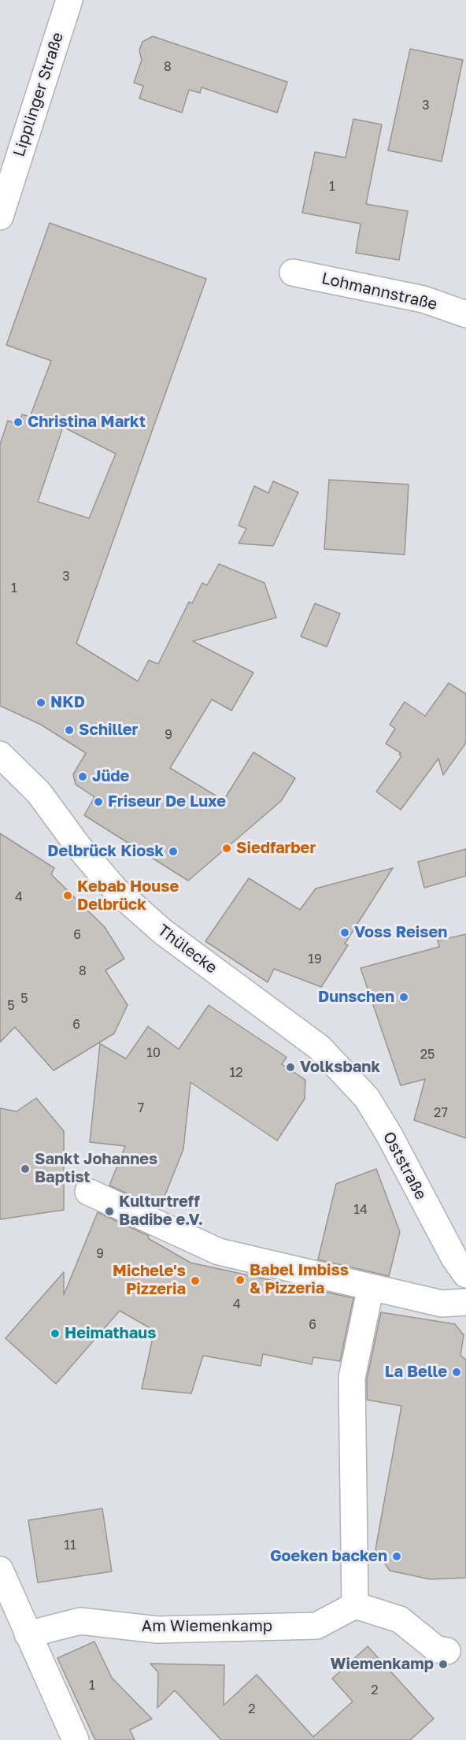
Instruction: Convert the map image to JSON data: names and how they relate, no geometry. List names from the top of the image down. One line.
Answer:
{"streets":{"street":["Lipplinger Straße","Lohmannstraße","Thülecke","Oststraße","Am Wiemenkamp"]},"crossings":[["Thülecke","Oststraße"]],"places":["Christina Markt","NKD","Schiller","Jüde","Friseur De Luxe","Siedfarber","Delbrück Kiosk","Kebab House Delbrück","Voss Reisen","Dunschen","Volksbank","Sankt Johannes Baptist","Kulturtreff Badibe e.V.","Babel Imbiss & Pizzeria","Michele's Pizzeria","Heimathaus","La Belle","Goeken backen","Wiemenkamp"],"house_numbers":["8","3","1","3","1","9","4","6","19","8","5","5","6","10","25","12","7","27","14","9","4","6","11","1","2","2"]}
